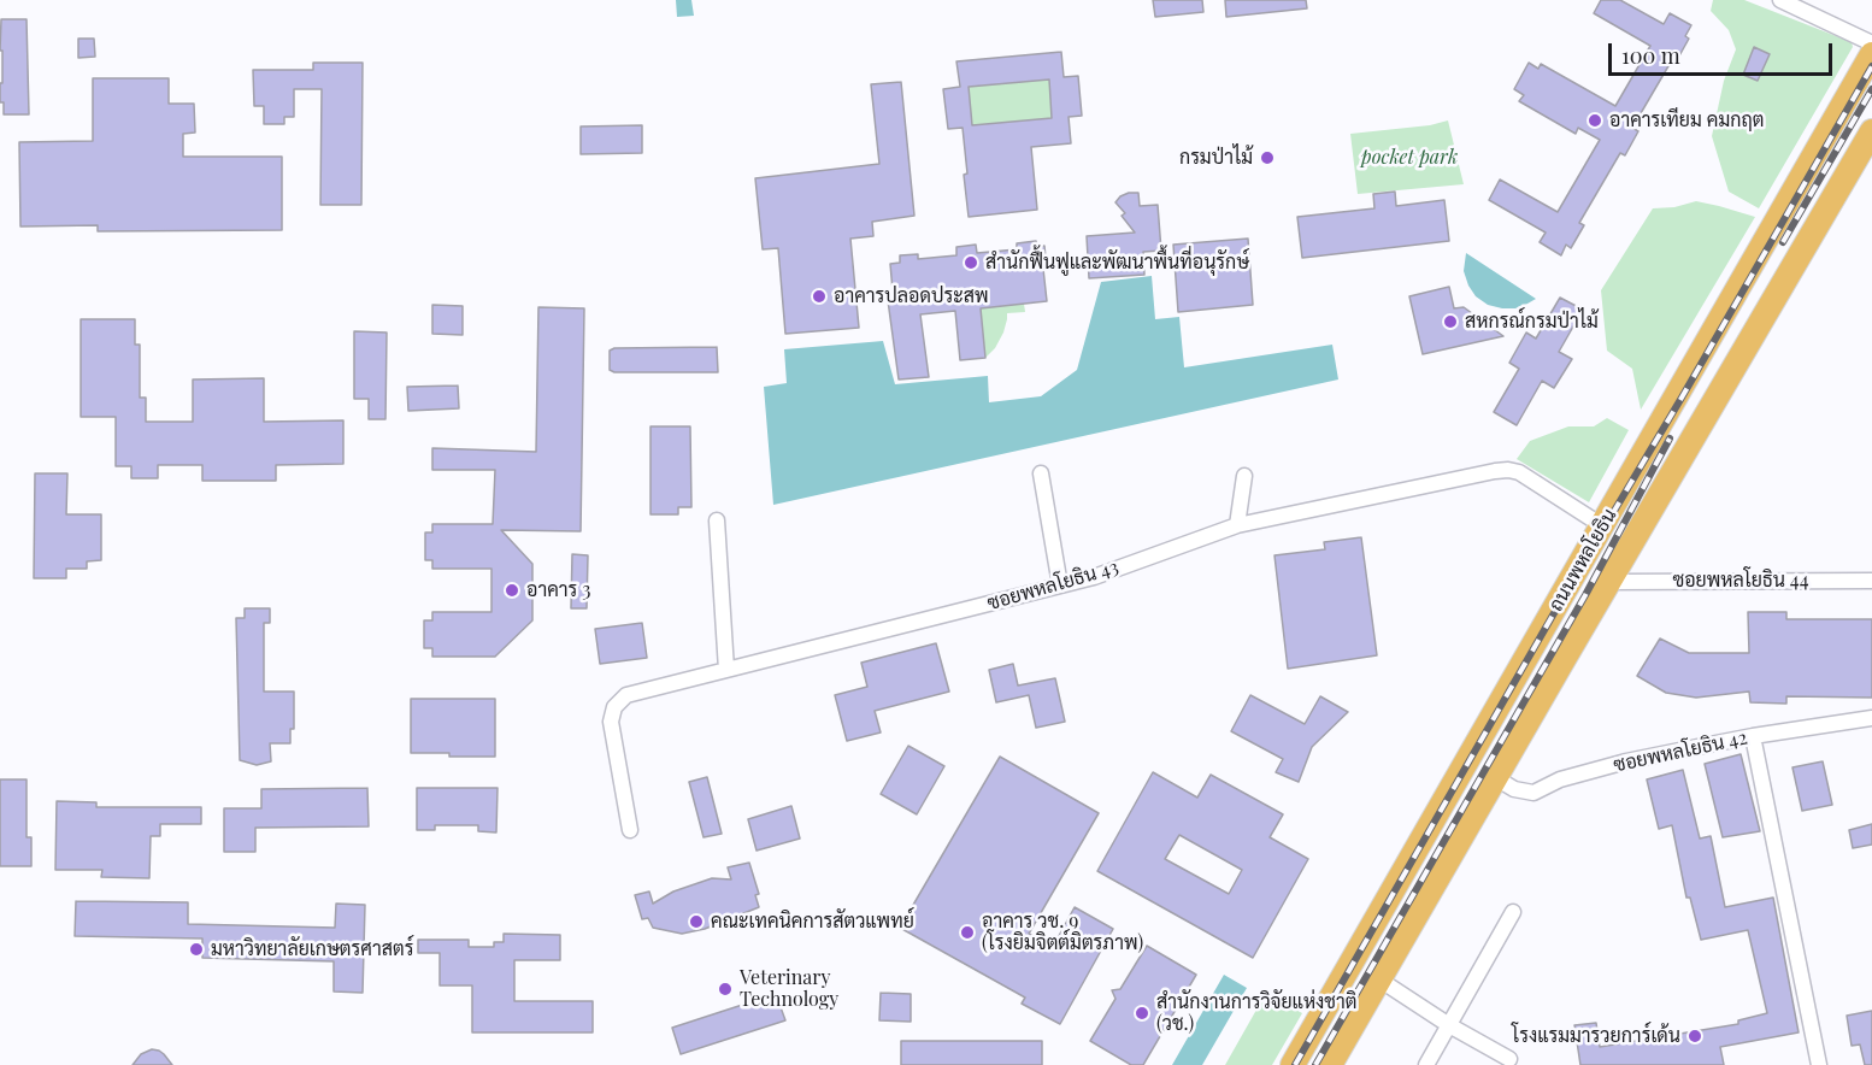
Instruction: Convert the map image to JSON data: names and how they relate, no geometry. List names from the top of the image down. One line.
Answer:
{"streets":{"main road":["ถนนพหลโยธิน"],"street":["ซอยพหลโยธิน 44","ซอยพหลโยธิน 43","ซอยพหลโยธิน 42"]},"crossings":[["ถนนพหลโยธิน","ซอยพหลโยธิน 44"],["ถนนพหลโยธิน","ซอยพหลโยธิน 43"],["ถนนพหลโยธิน","ซอยพหลโยธิน 42"]],"parks":["pocket park"],"places":["อาคารเทียม คมกฤต","กรมป่าไม้","สำนักฟื้นฟูและพัฒนาพื้นที่อนุรักษ์","อาคารปลอดประสพ","สหกรณ์กรมป่าไม้","อาคาร 3","คณะเทคนิคการสัตวแพทย์","อาคาร วช. 9 (โรงยิมจิตต์มิตรภาพ)","มหาวิทยาลัยเกษตรศาสตร์","Veterinary Technology","สำนักงานการวิจัยแห่งชาติ (วช.)","โรงแรมมารวยการ์เด้น"],"scale_bar":"100 m"}
